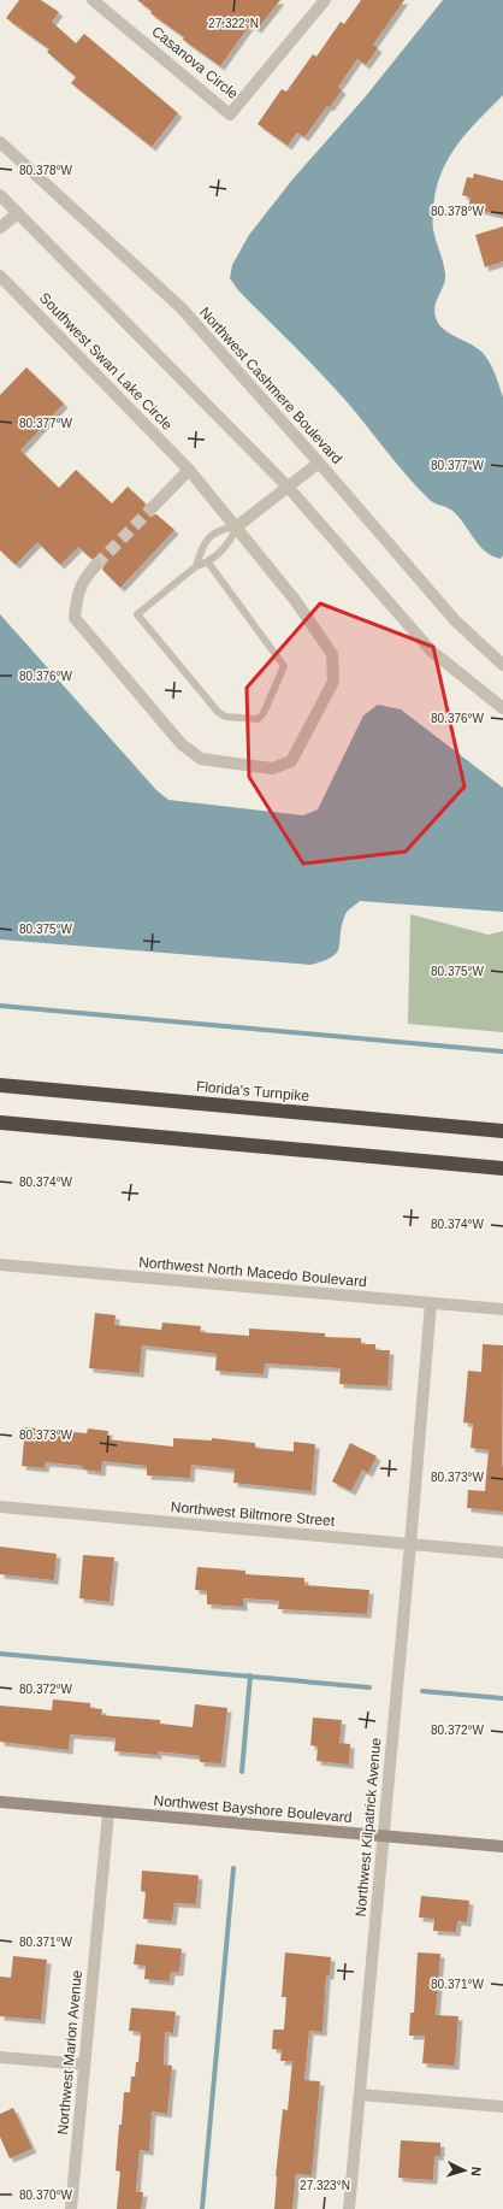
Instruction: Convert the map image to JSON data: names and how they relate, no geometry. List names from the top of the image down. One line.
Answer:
{"streets":{"highway":["Florida's Turnpike"],"main road":["Northwest Bayshore Boulevard"],"street":["Casanova Circle","Southwest Swan Lake Circle","Northwest Cashmere Boulevard","Northwest North Macedo Boulevard","Northwest Biltmore Street","Northwest Kilpatrick Avenue","Northwest Marion Avenue"]},"crossings":[["Northwest North Macedo Boulevard","Northwest Kilpatrick Avenue"],["Northwest Biltmore Street","Northwest Kilpatrick Avenue"],["Northwest Bayshore Boulevard","Northwest Kilpatrick Avenue"],["Northwest Bayshore Boulevard","Northwest Marion Avenue"]],"north":"right","coordinates":["27.322°N","80.378°W","80.377°W","80.376°W","80.375°W","80.374°W","80.373°W","80.372°W","80.371°W","27.323°N","80.370°W"]}
